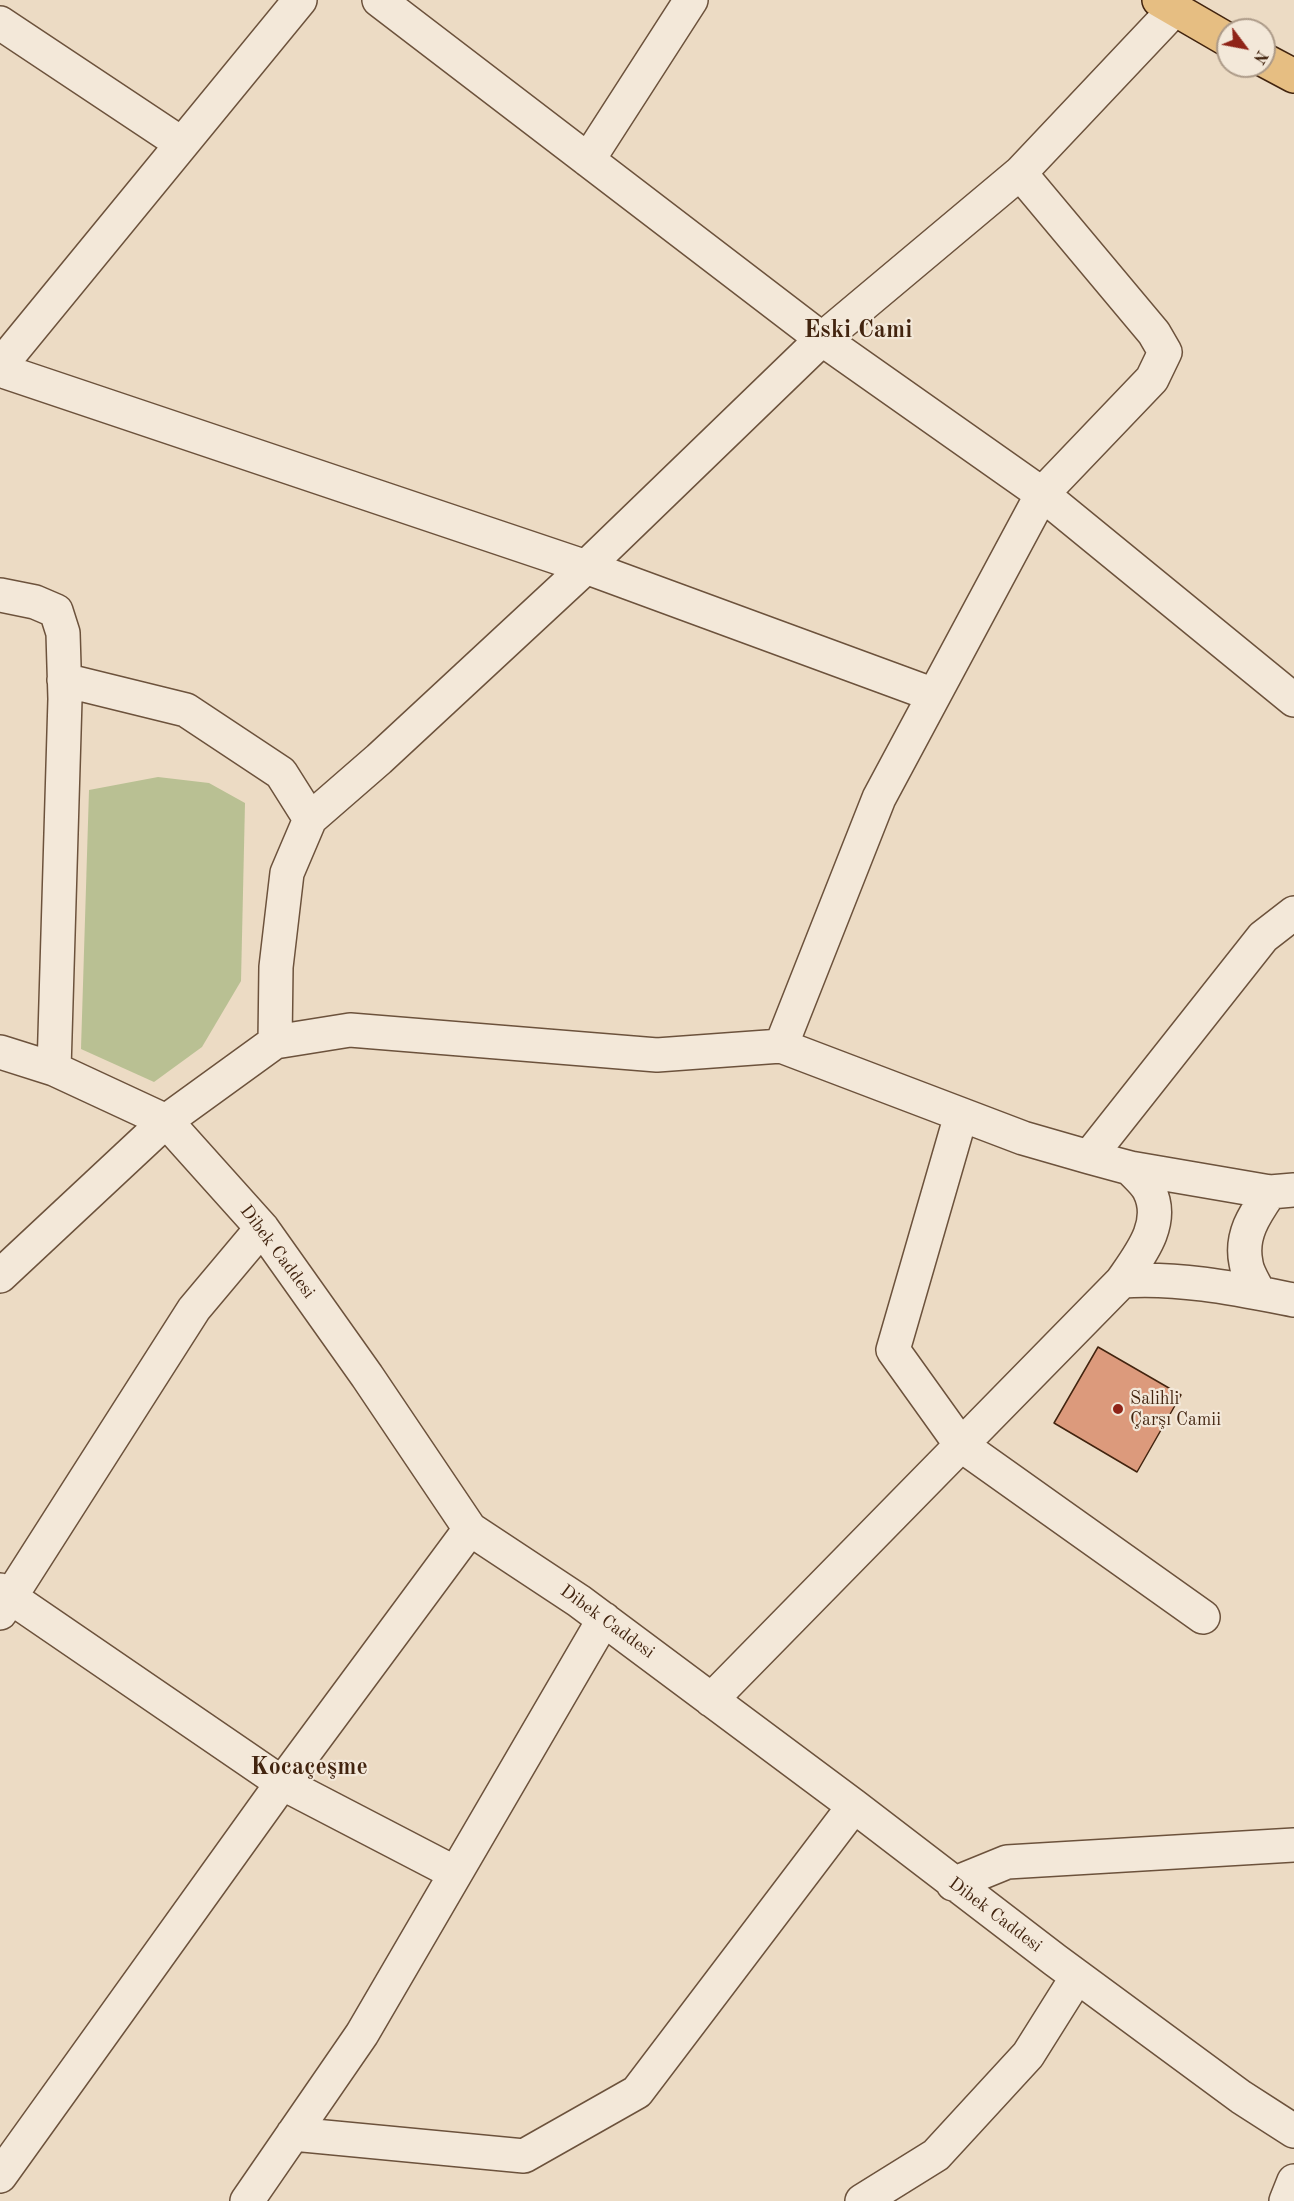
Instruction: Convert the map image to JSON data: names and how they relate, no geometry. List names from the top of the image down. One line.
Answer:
{"streets":{"street":["Dibek Caddesi"]},"districts":["Eski Cami","Kocaçeşme"],"places":["Salihli Çarşı Camii"],"north":"bottom right"}
